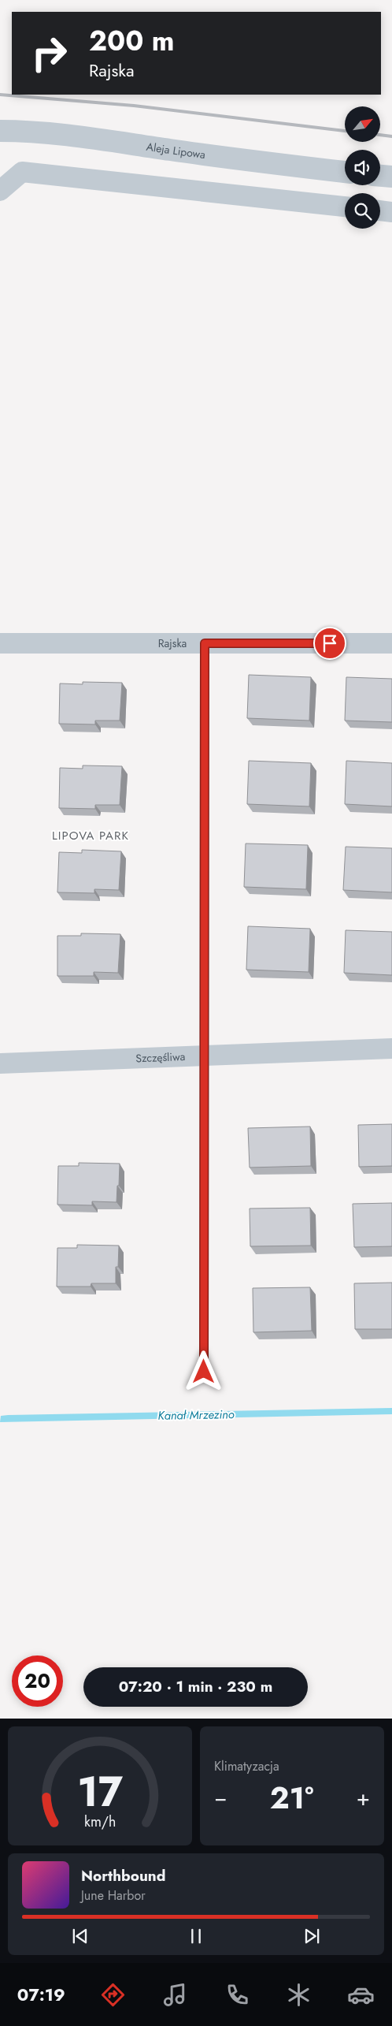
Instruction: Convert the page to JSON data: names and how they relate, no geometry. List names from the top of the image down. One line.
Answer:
{"streets":{"street":["Aleja Lipowa","Rajska","Szczęśliwa"]},"districts":["LIPOVA PARK"],"water":["Kanał Mrzezino"],"north":"top right","page":{"turn":["200 m","Rajska"],"limit":"20","trip":"07:20 · 1 min · 230 m","tile":"Klimatyzacja","heat":["−","21°","+"],"song":["Northbound","June Harbor"],"tabs":"07:19","gauge":["17","km/h"]}}
